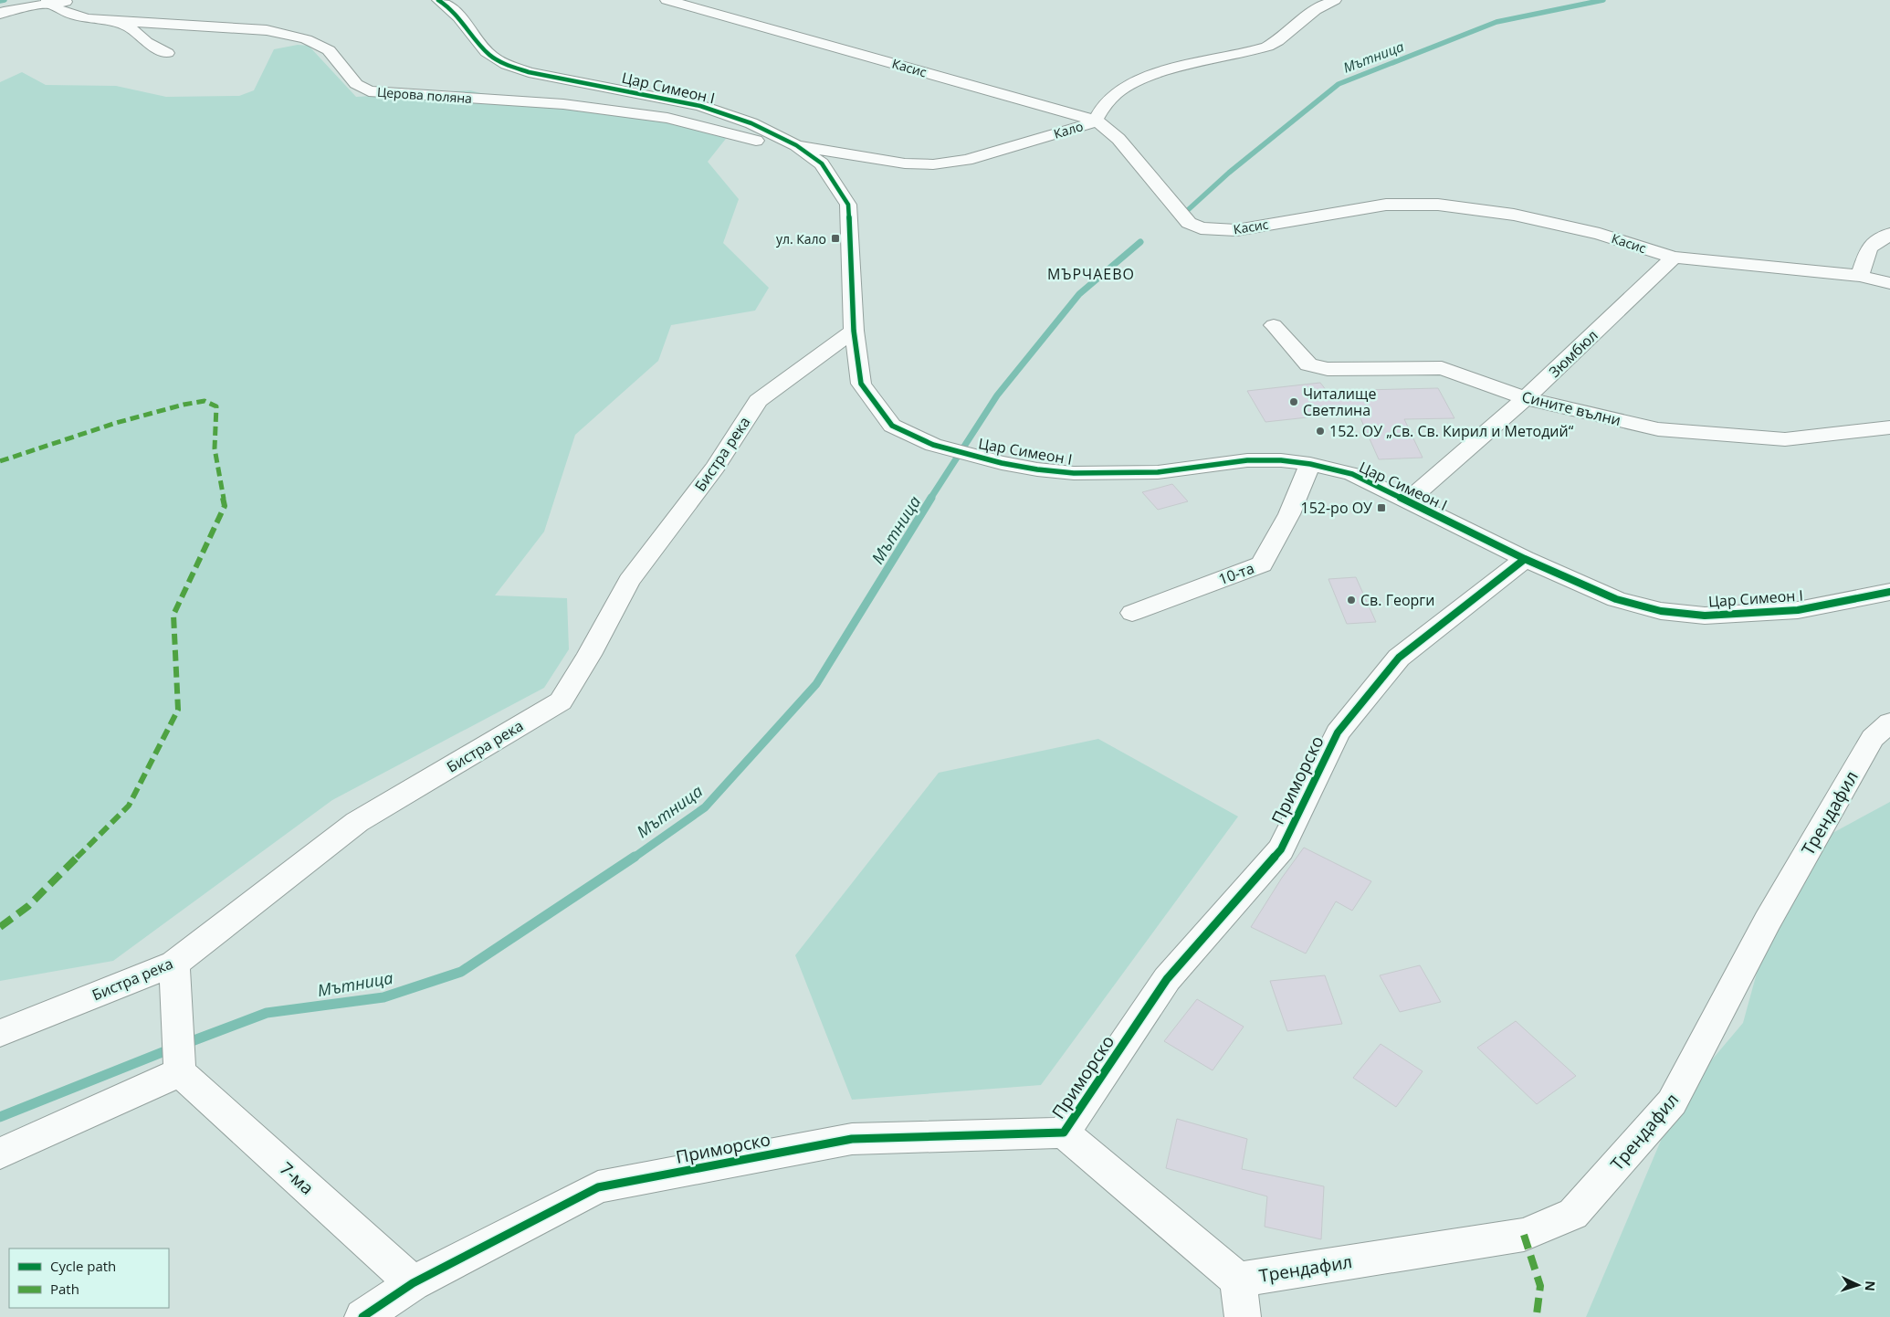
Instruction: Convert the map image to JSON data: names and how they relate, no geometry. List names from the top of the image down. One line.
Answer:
{"streets":{"street":["Касис","Цар Симеон I","Церова поляна","Кало","Зюмбюл","Сините вълни","Бистра река","10-та","Приморско","Трендафил","7-ма"]},"crossings":[["Касис","Кало"],["Касис","Зюмбюл"],["Цар Симеон I","Церова поляна"],["Цар Симеон I","Кало"],["Цар Симеон I","Зюмбюл"],["Цар Симеон I","Бистра река"],["Цар Симеон I","10-та"],["Цар Симеон I","Приморско"],["Церова поляна","Кало"],["Зюмбюл","Сините вълни"],["Приморско","Трендафил"],["Приморско","7-ма"]],"districts":["МЪРЧАЕВО"],"water":["Мътница"],"places":{"transit":["ул. Кало","152-ро ОУ"],"other":["Читалище Светлина","152. ОУ „Св. Св. Кирил и Методий“","Св. Георги"]},"legend":["Cycle path","Path"],"north":"right"}
